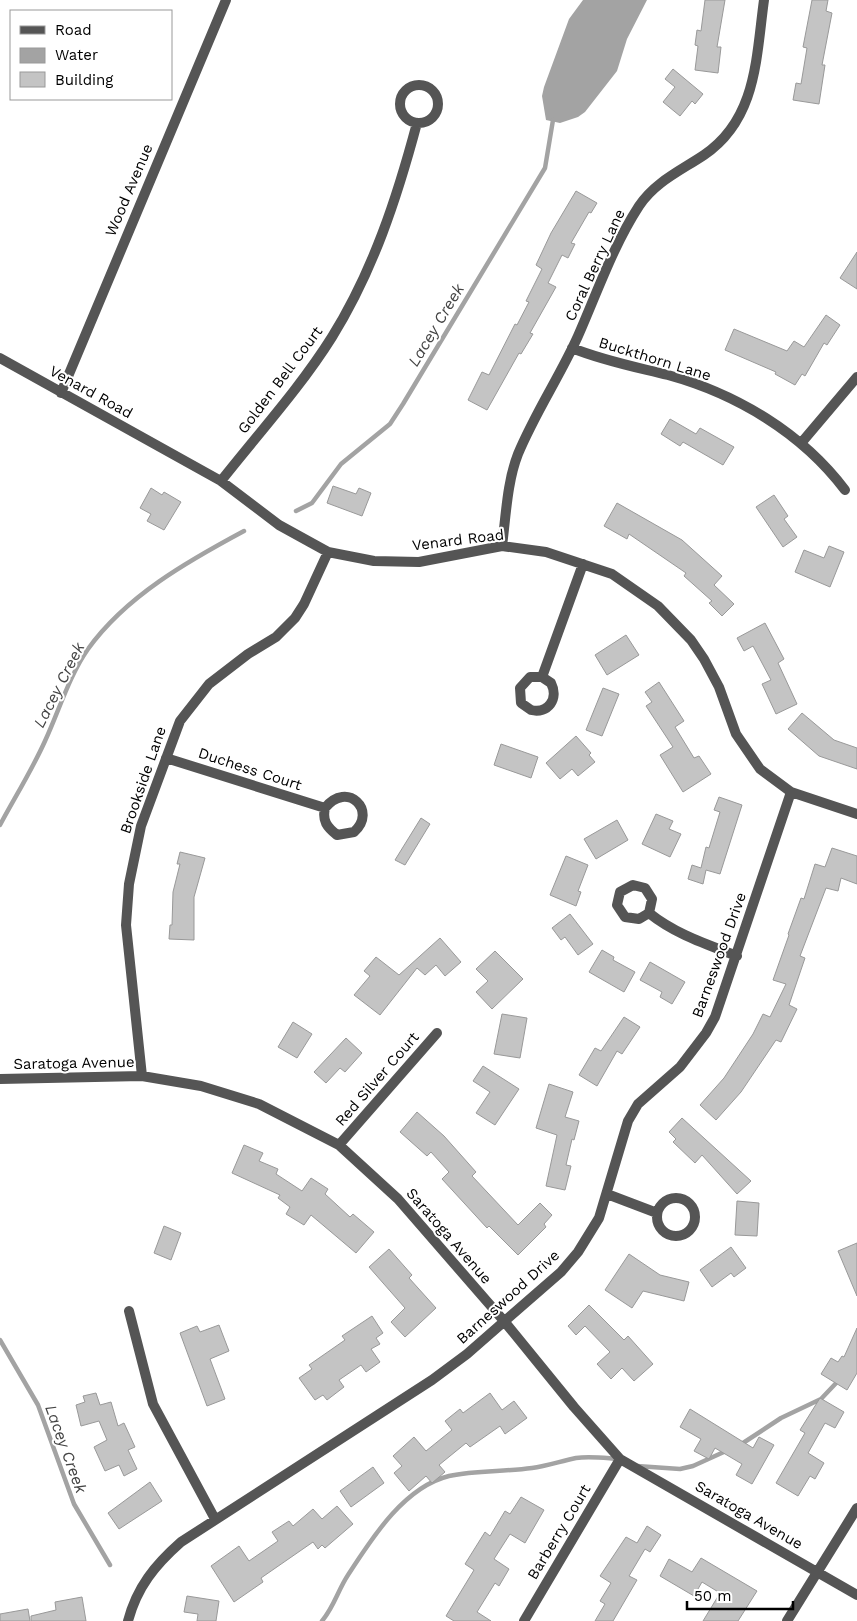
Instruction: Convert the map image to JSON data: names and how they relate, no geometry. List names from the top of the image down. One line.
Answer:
{"streets":{"street":["Wood Avenue","Coral Berry Lane","Buckthorn Lane","Golden Bell Court","Venard Road","Duchess Court","Brookside Lane","Barneswood Drive","Saratoga Avenue","Red Silver Court","Barberry Court"]},"crossings":[["Wood Avenue","Venard Road"],["Coral Berry Lane","Buckthorn Lane"],["Coral Berry Lane","Venard Road"],["Golden Bell Court","Venard Road"],["Venard Road","Brookside Lane"],["Venard Road","Barneswood Drive"],["Duchess Court","Brookside Lane"],["Brookside Lane","Saratoga Avenue"],["Barneswood Drive","Saratoga Avenue"],["Saratoga Avenue","Red Silver Court"],["Saratoga Avenue","Barberry Court"]],"water":["Lacey Creek"],"legend":["Road","Water","Building"],"scale_bar":"50 m"}
